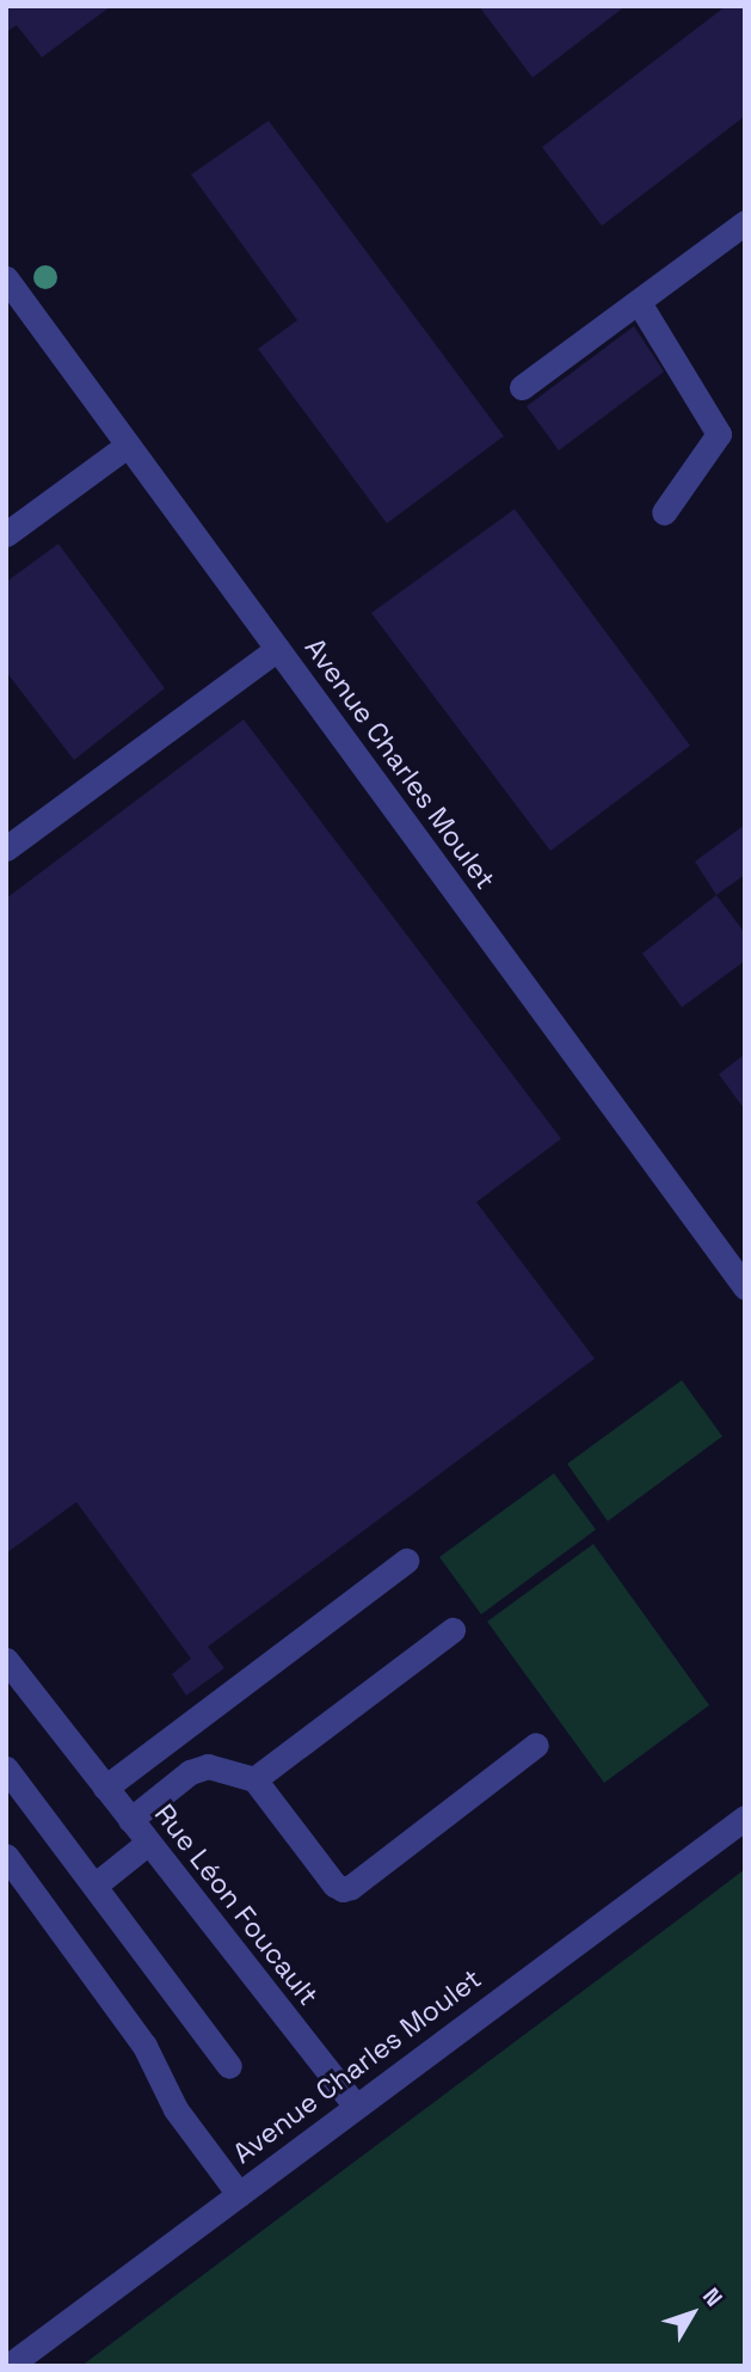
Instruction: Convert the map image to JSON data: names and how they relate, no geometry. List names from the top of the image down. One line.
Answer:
{"streets":{"street":["Avenue Charles Moulet","Rue Léon Foucault"]},"crossings":[["Avenue Charles Moulet","Rue Léon Foucault"]],"north":"top right"}
